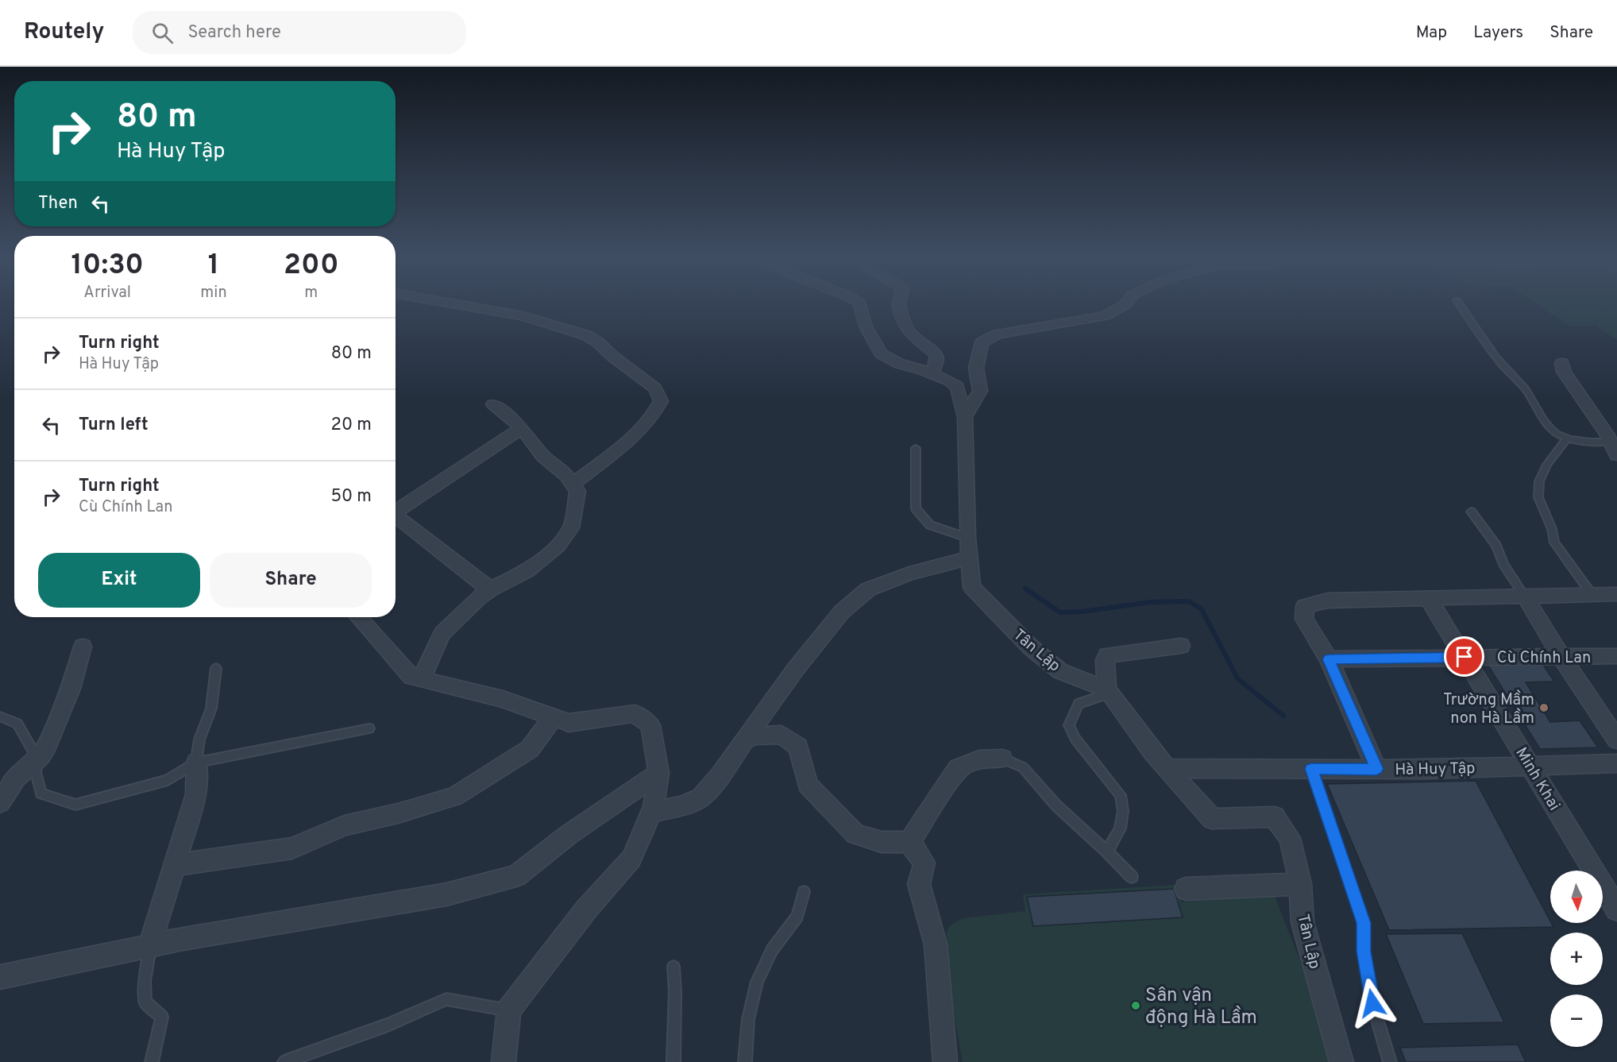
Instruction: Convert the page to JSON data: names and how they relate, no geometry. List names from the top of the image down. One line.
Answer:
{"streets":{"street":["Tân Lập","Cù Chính Lan","Hà Huy Tập","Minh Khai"]},"crossings":[["Tân Lập","Hà Huy Tập"],["Cù Chính Lan","Minh Khai"],["Hà Huy Tập","Minh Khai"]],"places":["Trường Mầm non Hà Lầm","Sân vận động Hà Lầm"],"north":"bottom","page":{"header":"Routely","search":"Search here","nav":["Map","Layers","Share"],"turn":["80 m","Hà Huy Tập"],"then":"Then","eta":["10:30","Arrival","1","min","200","m"],"list":[{"name":"Turn right","note":"Hà Huy Tập","value":"80 m"},{"name":"Turn left","value":"20 m"},{"name":"Turn right","note":"Cù Chính Lan","value":"50 m"}],"buttons":["Exit","Share"],"map_buttons":["+","−"]}}
